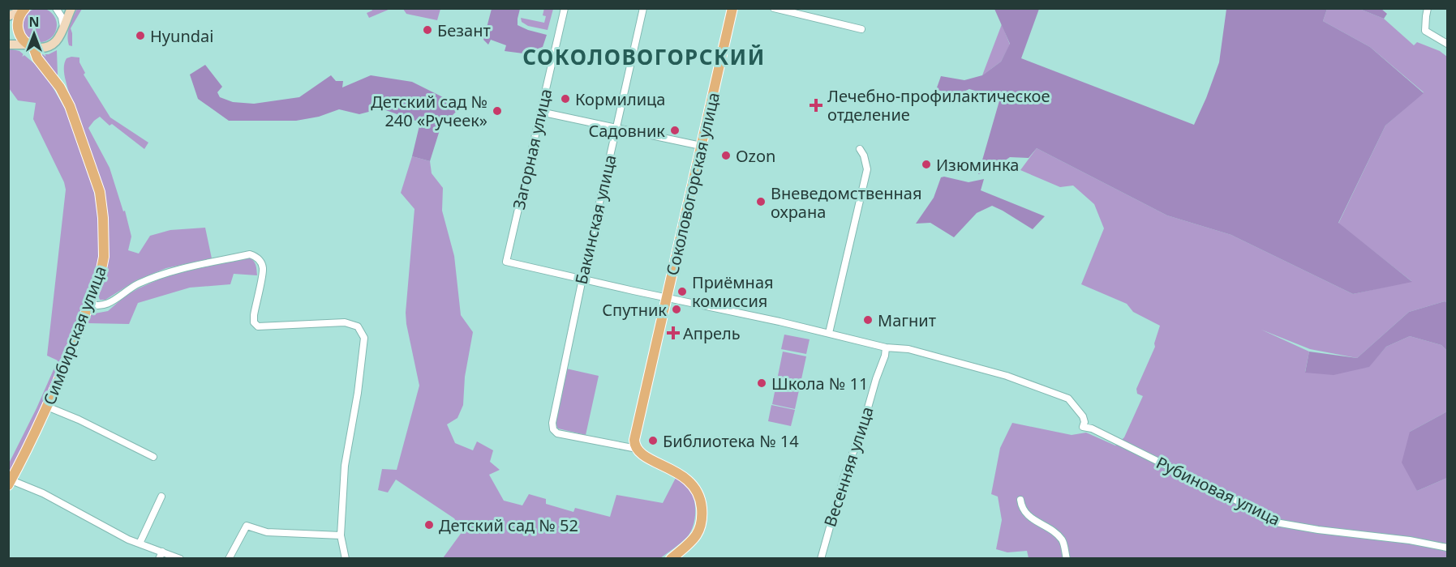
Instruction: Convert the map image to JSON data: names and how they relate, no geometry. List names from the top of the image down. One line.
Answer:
{"streets":{"main road":["Соколовогорская улица","Симбирская улица"],"street":["Загорная улица","Бакинская улица","Весенняя улица","Рубиновая улица"]},"crossings":[["Загорная улица","Бакинская улица"],["Соколовогорская улица","Бакинская улица"],["Весенняя улица","Рубиновая улица"]],"districts":["СОКОЛОВОГОРСКИЙ"],"places":{"other":["Безант","Hyundai","Кормилица","Детский сад № 240 «Ручеек»","Садовник","Ozon","Изюминка","Вневедомственная охрана","Приёмная комиссия","Спутник","Магнит","Школа № 11","Библиотека № 14","Детский сад № 52"],"health":["Лечебно-профилактическое отделение","Апрель"]},"north":"top"}
